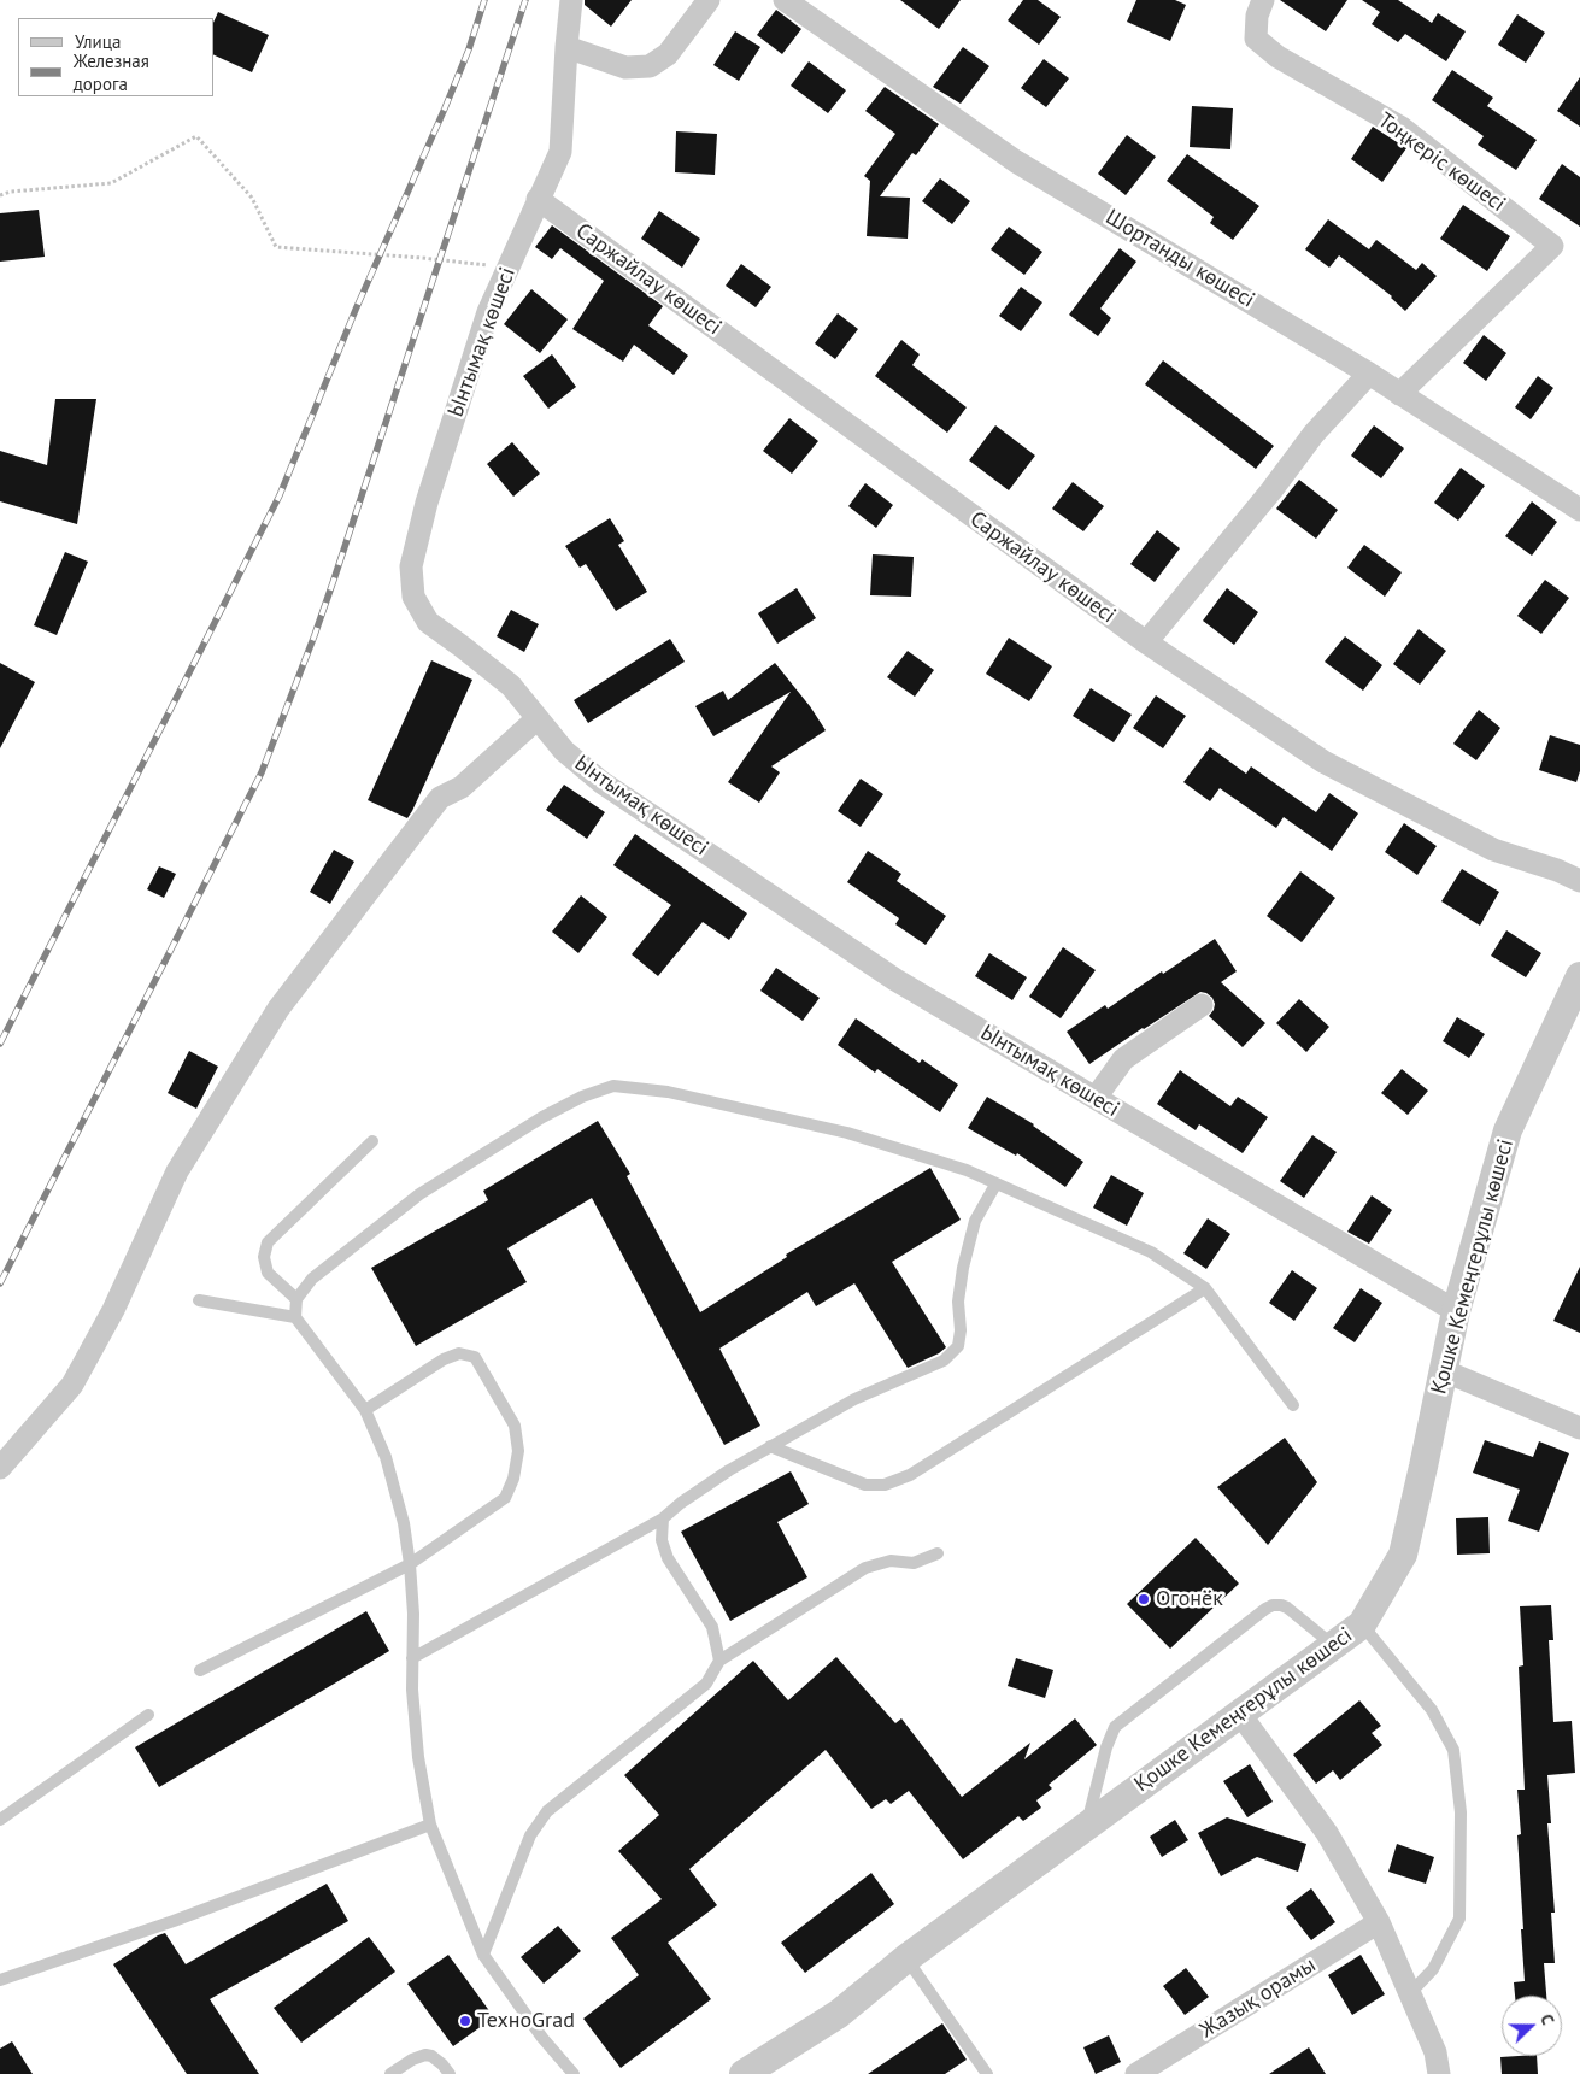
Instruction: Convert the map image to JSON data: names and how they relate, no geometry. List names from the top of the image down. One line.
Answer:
{"streets":{"street":["Тоңкерiс көшесі","Шортанды көшесі","Саржайлау көшесі","Ынтымақ көшесі","Қошке Кемеңгерұлы көшесі","Жазық орамы"]},"crossings":[["Тоңкерiс көшесі","Шортанды көшесі"],["Саржайлау көшесі","Ынтымақ көшесі"],["Ынтымақ көшесі","Қошке Кемеңгерұлы көшесі"]],"places":["Огонёк","ТехноGrad"],"legend":["Улица","Железная дорога"],"north":"right"}
